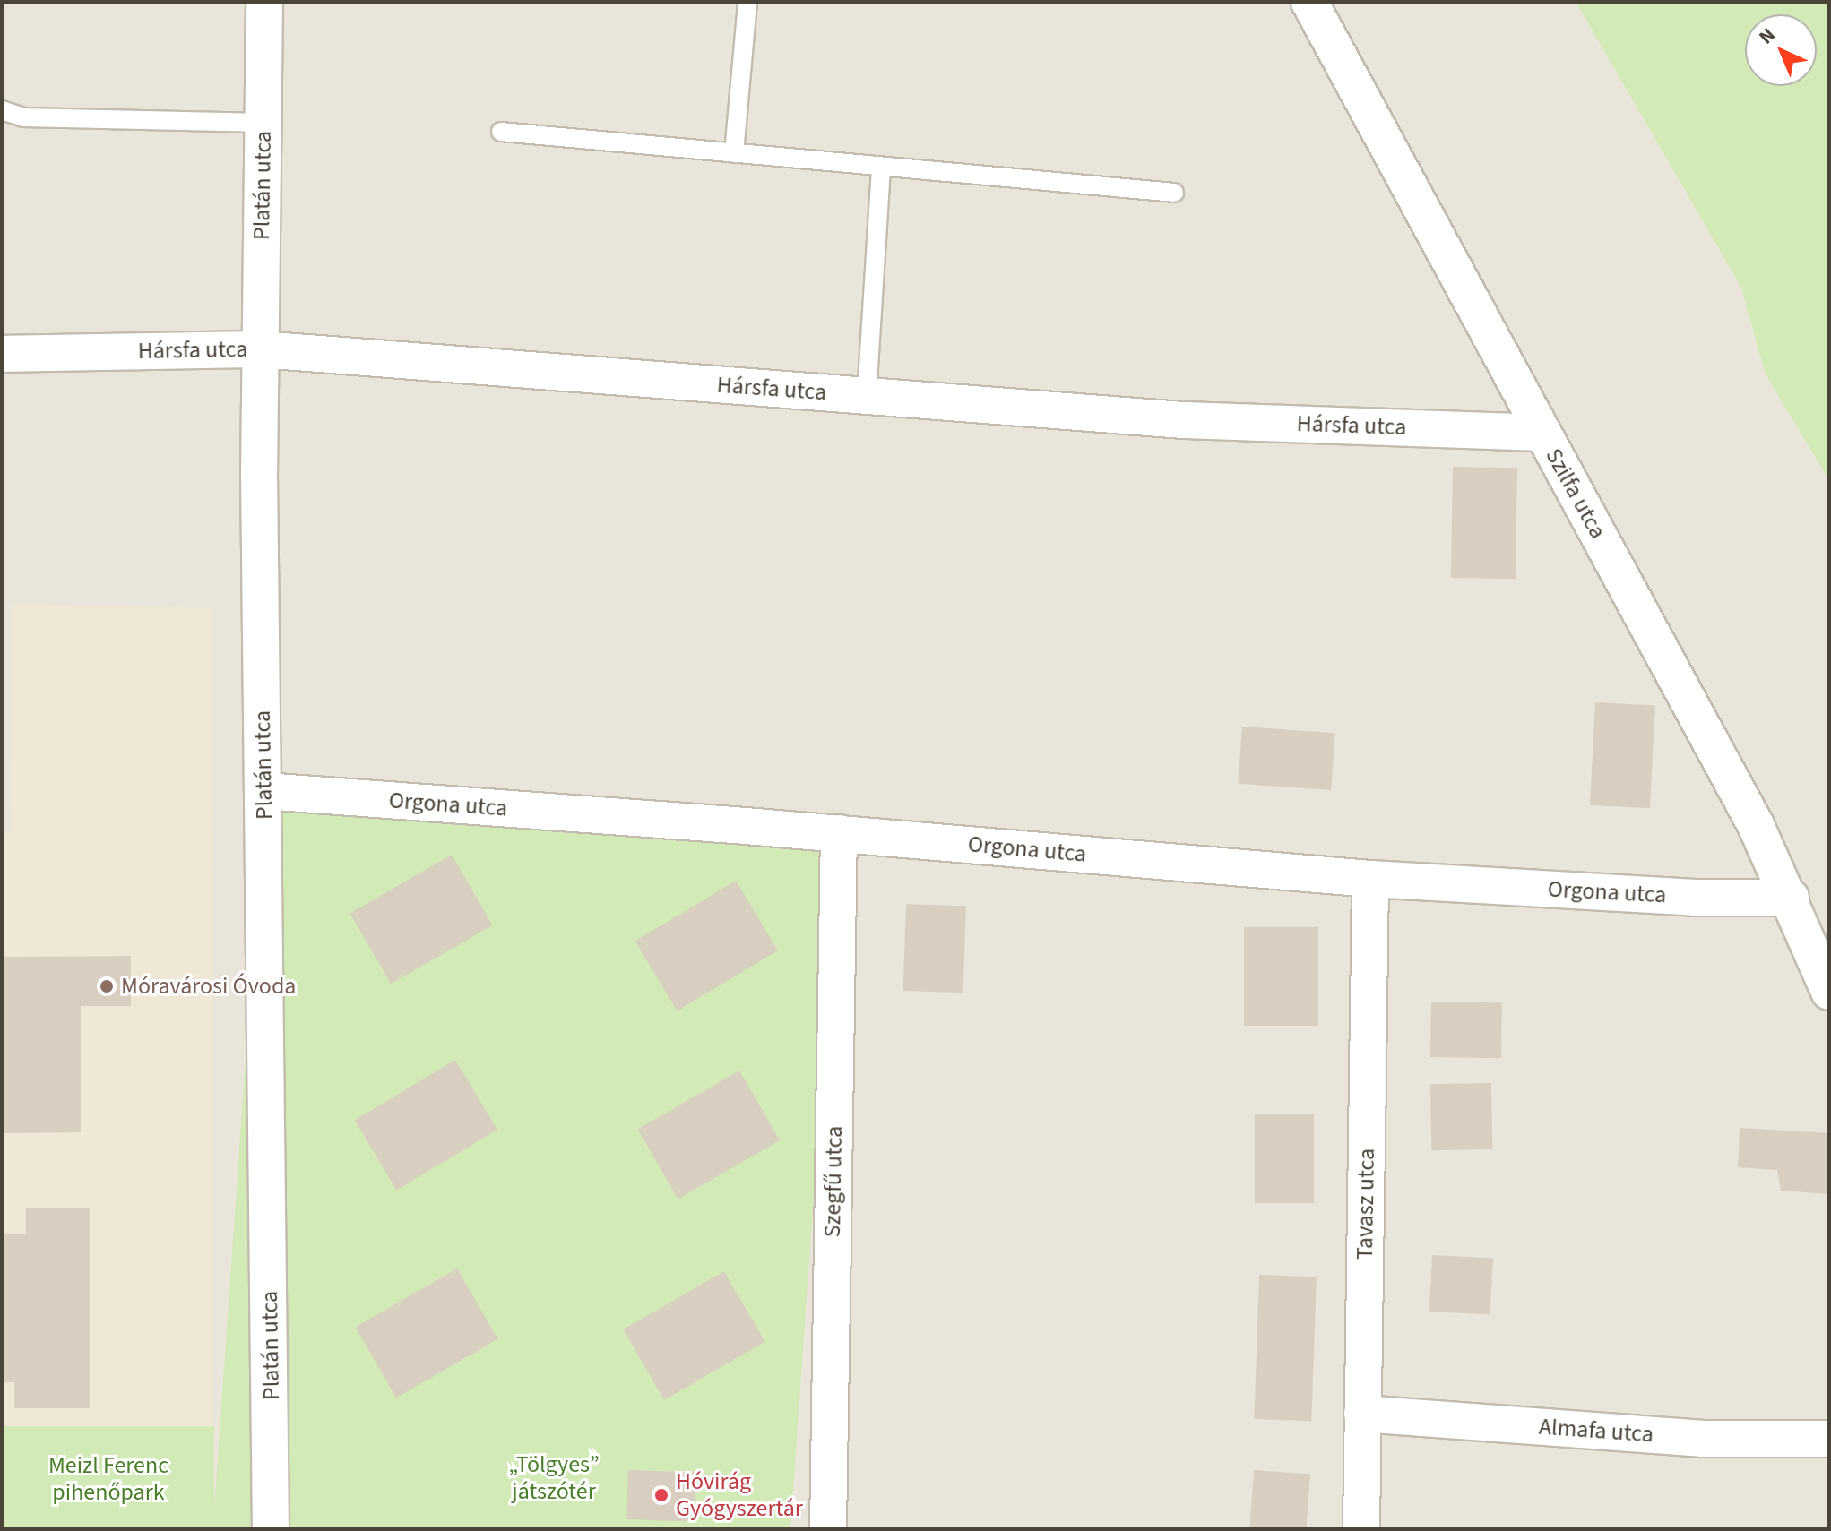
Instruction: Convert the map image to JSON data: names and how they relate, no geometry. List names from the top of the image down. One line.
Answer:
{"streets":{"street":["Platán utca","Hársfa utca","Szilfa utca","Orgona utca","Szegfű utca","Tavasz utca","Almafa utca"]},"crossings":[["Platán utca","Hársfa utca"],["Platán utca","Orgona utca"],["Hársfa utca","Szilfa utca"],["Szilfa utca","Orgona utca"],["Orgona utca","Szegfű utca"],["Orgona utca","Tavasz utca"],["Tavasz utca","Almafa utca"]],"parks":["„Tölgyes” játszótér","Meizl Ferenc pihenőpark"],"places":["Móravárosi Óvoda","Hóvirág Gyógyszertár"],"north":"top left"}
